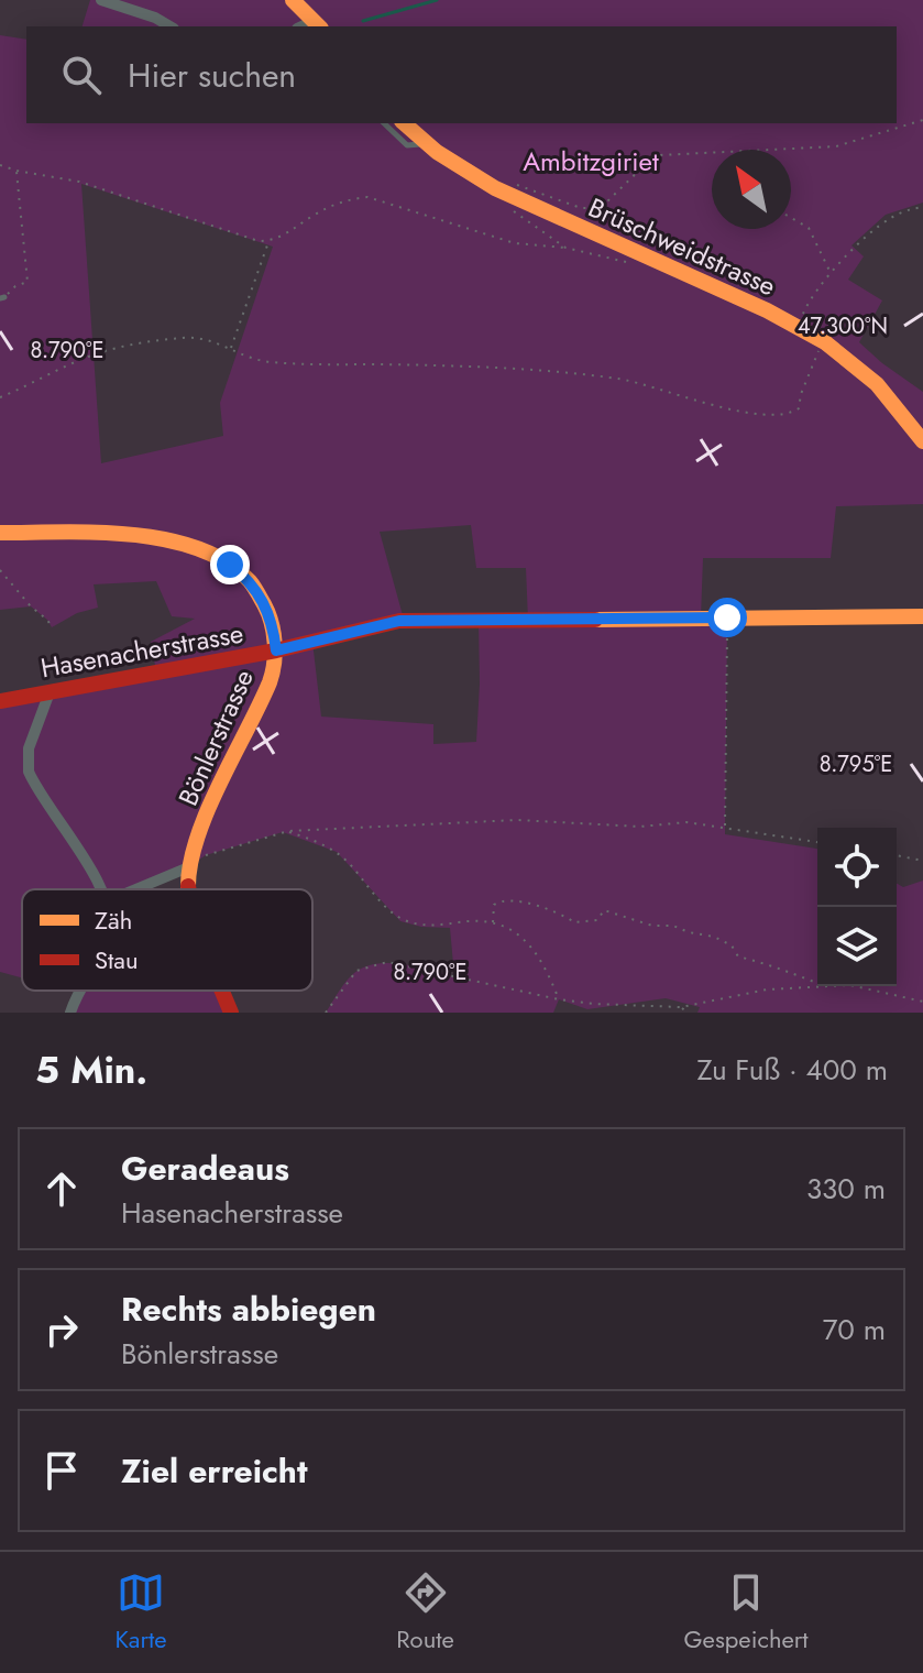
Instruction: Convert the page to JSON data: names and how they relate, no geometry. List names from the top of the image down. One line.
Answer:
{"streets":{"street":["Brüschweidstrasse","Hasenacherstrasse","Bönlerstrasse"]},"crossings":[["Hasenacherstrasse","Bönlerstrasse"]],"parks":["Ambitzgiriet"],"legend":["Zäh","Stau"],"north":"top left","page":{"search":"Hier suchen","heading":["5 Min.","Zu Fuß · 400 m"],"list":[["Geradeaus","Hasenacherstrasse","330 m"],["Rechts abbiegen","Bönlerstrasse","70 m"],"Ziel erreicht"],"nav":["Karte","Route","Gespeichert"]},"coordinates":["47.300°N","8.790°E","8.795°E"]}
